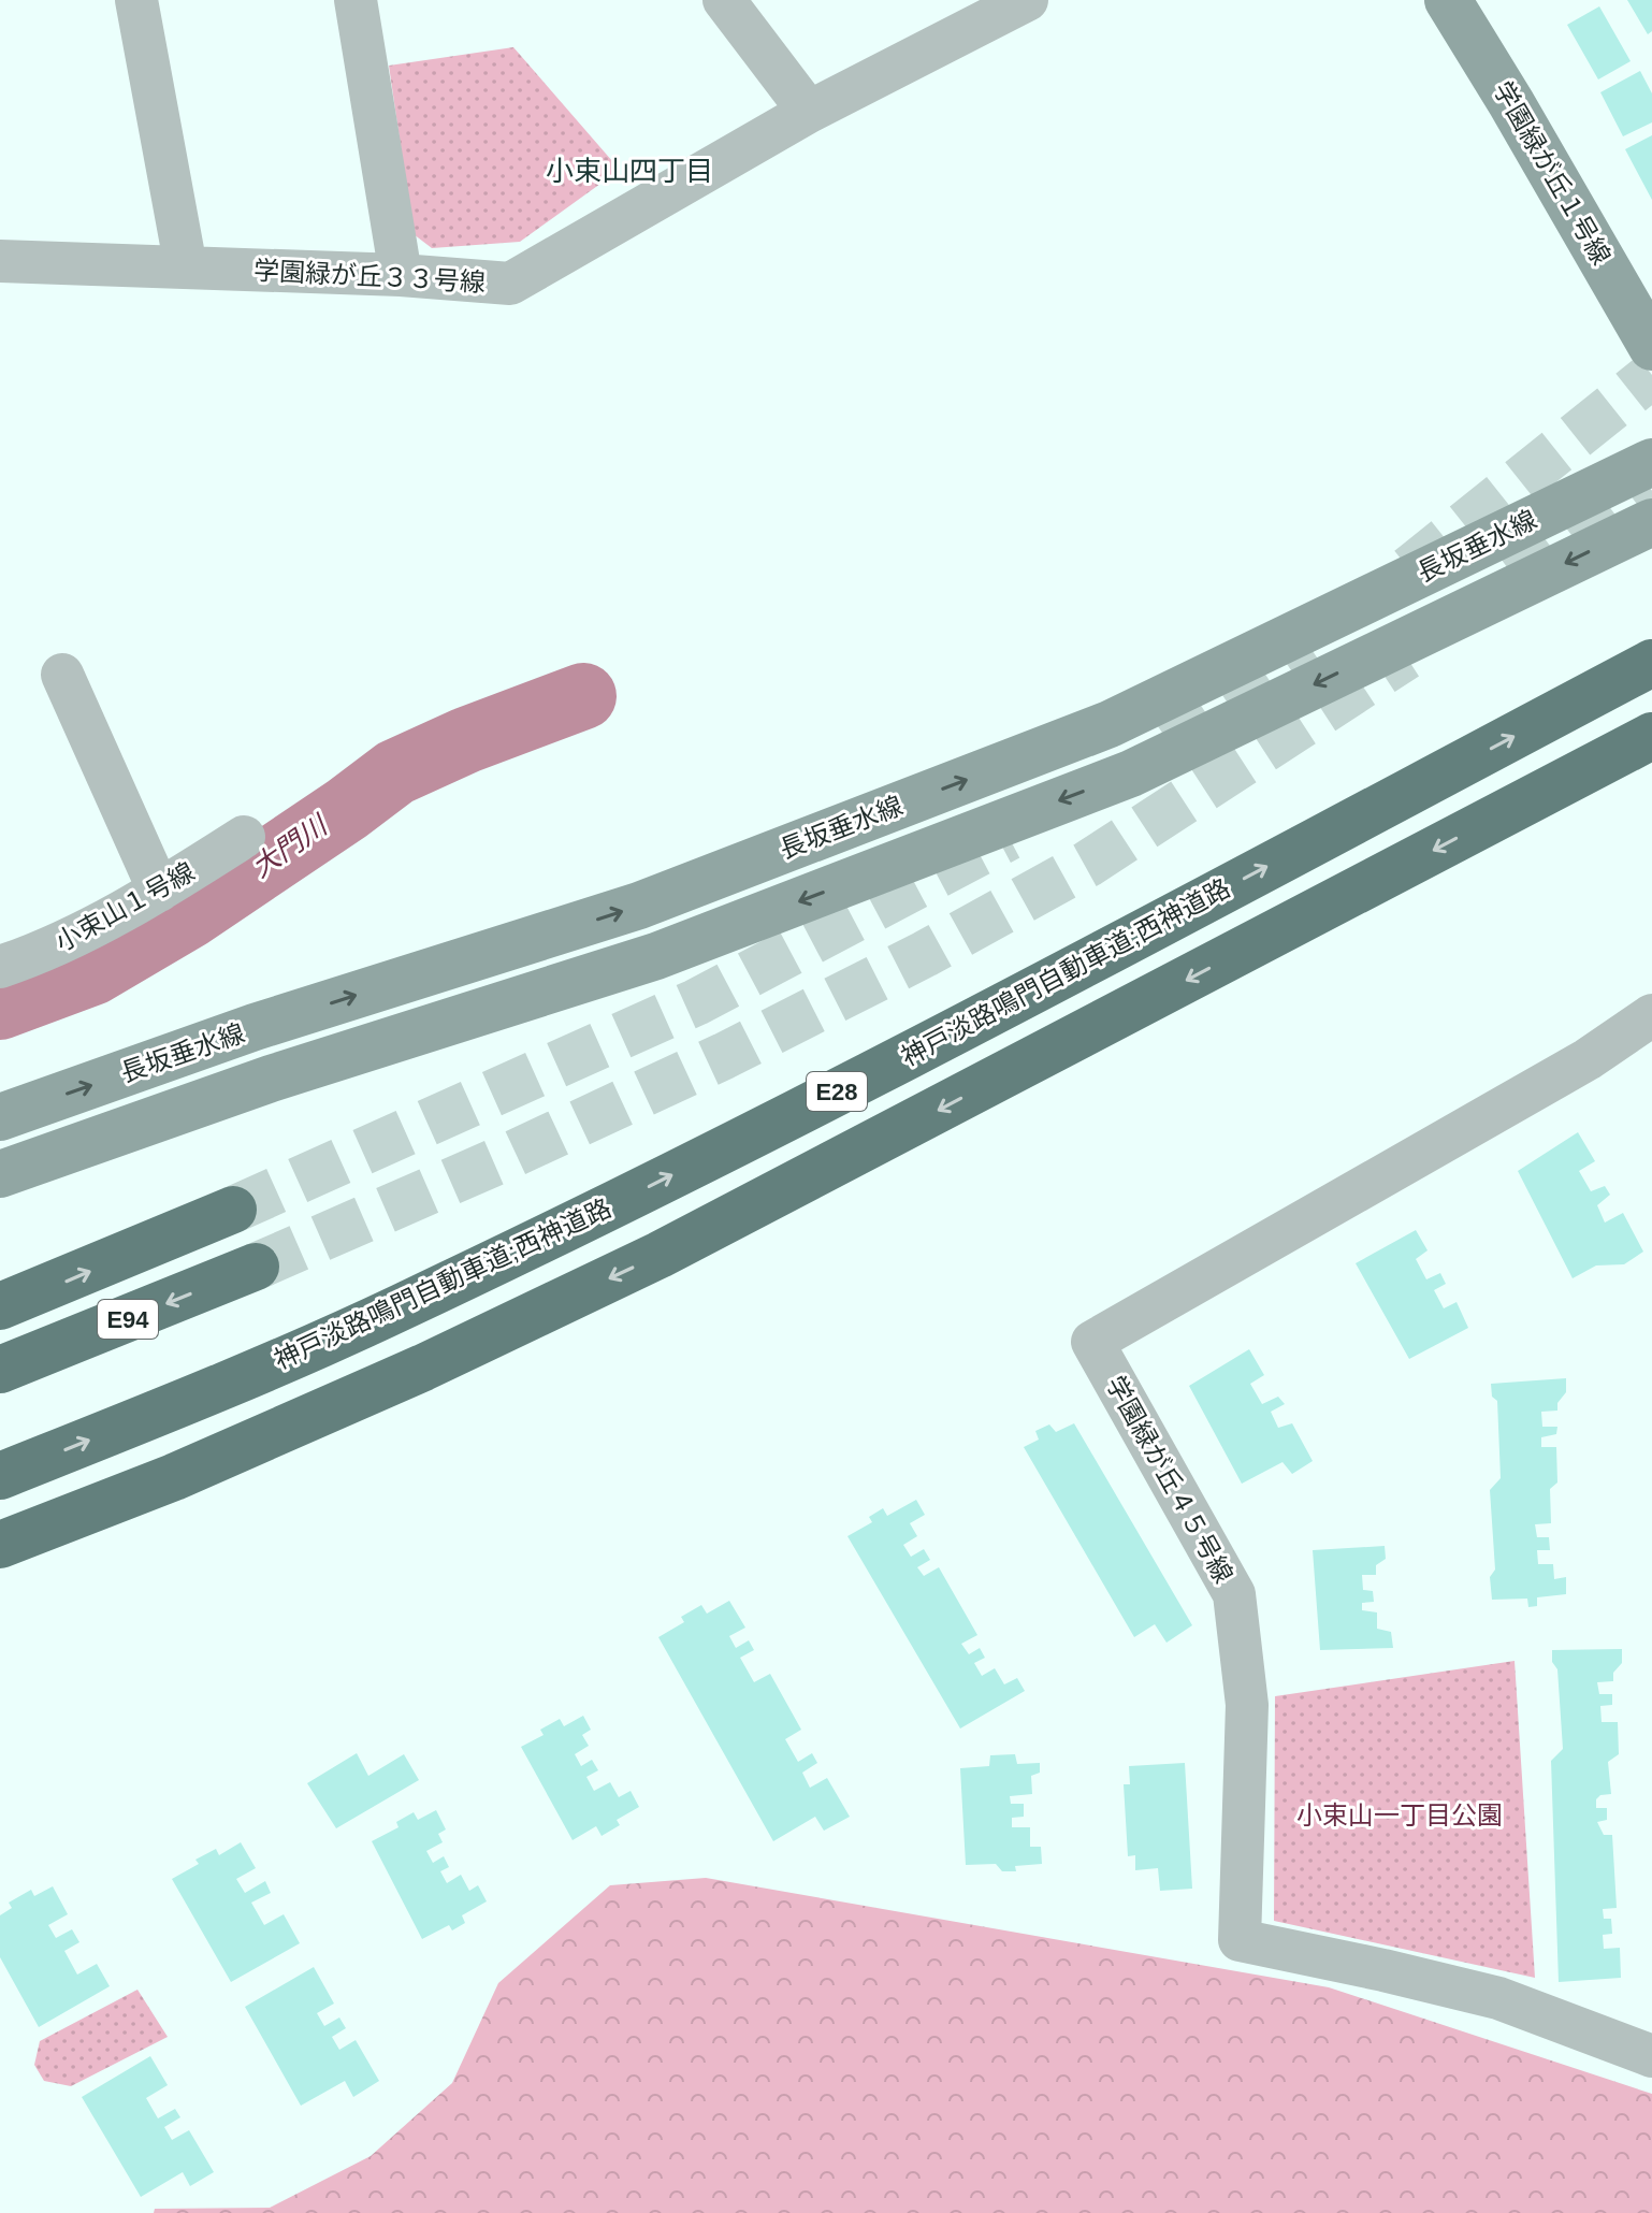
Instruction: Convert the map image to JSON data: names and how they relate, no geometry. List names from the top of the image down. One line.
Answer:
{"streets":{"highway":["神戸淡路鳴門自動車道;西神道路","E28","E94"],"main road":["学園緑が丘１号線","長坂垂水線"],"street":["学園緑が丘３３号線","小束山１号線","学園緑が丘４５号線"]},"districts":["小束山四丁目"],"water":["大門川"],"parks":["小束山一丁目公園"]}
